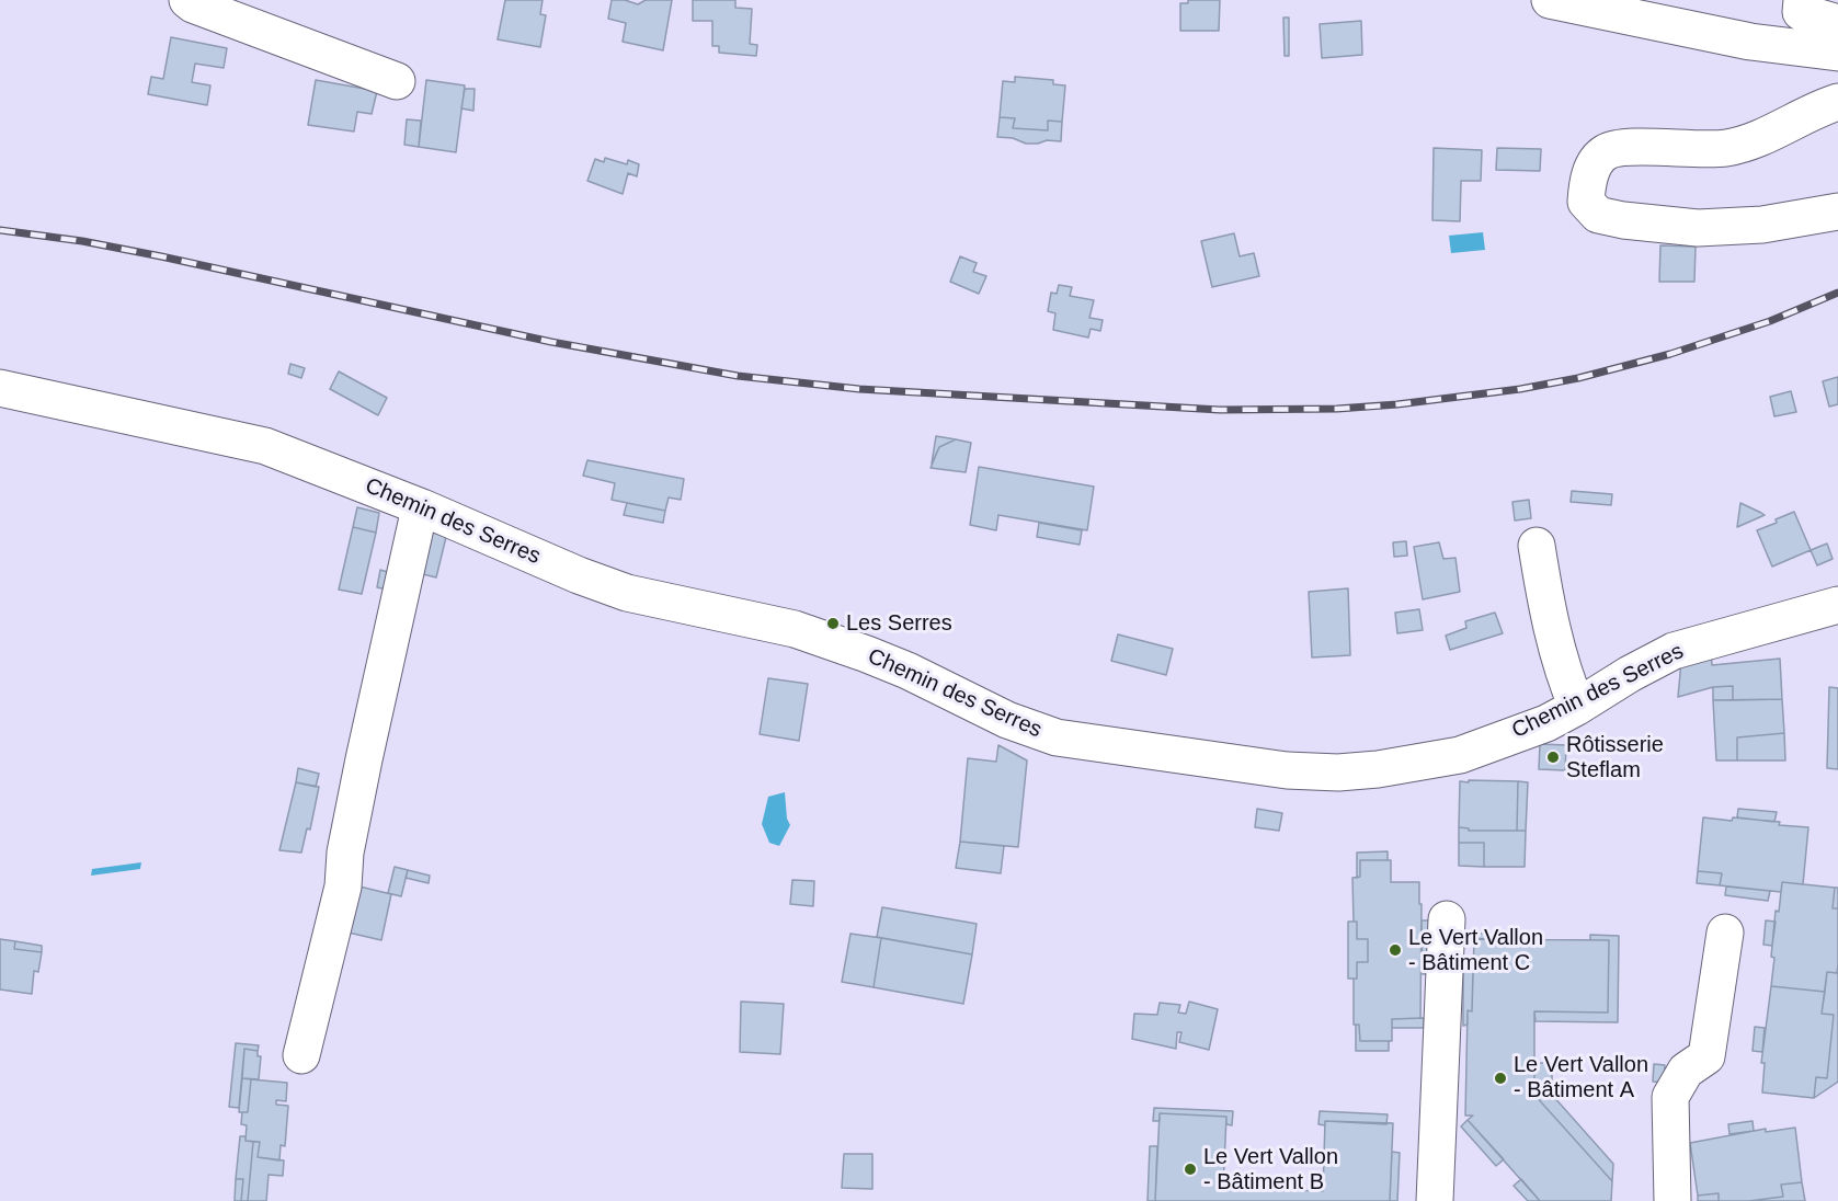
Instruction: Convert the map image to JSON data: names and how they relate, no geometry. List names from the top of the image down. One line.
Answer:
{"streets":{"street":["Chemin des Serres"]},"places":["Les Serres","Rôtisserie Steflam","Le Vert Vallon - Bâtiment C","Le Vert Vallon - Bâtiment A","Le Vert Vallon - Bâtiment B"]}
